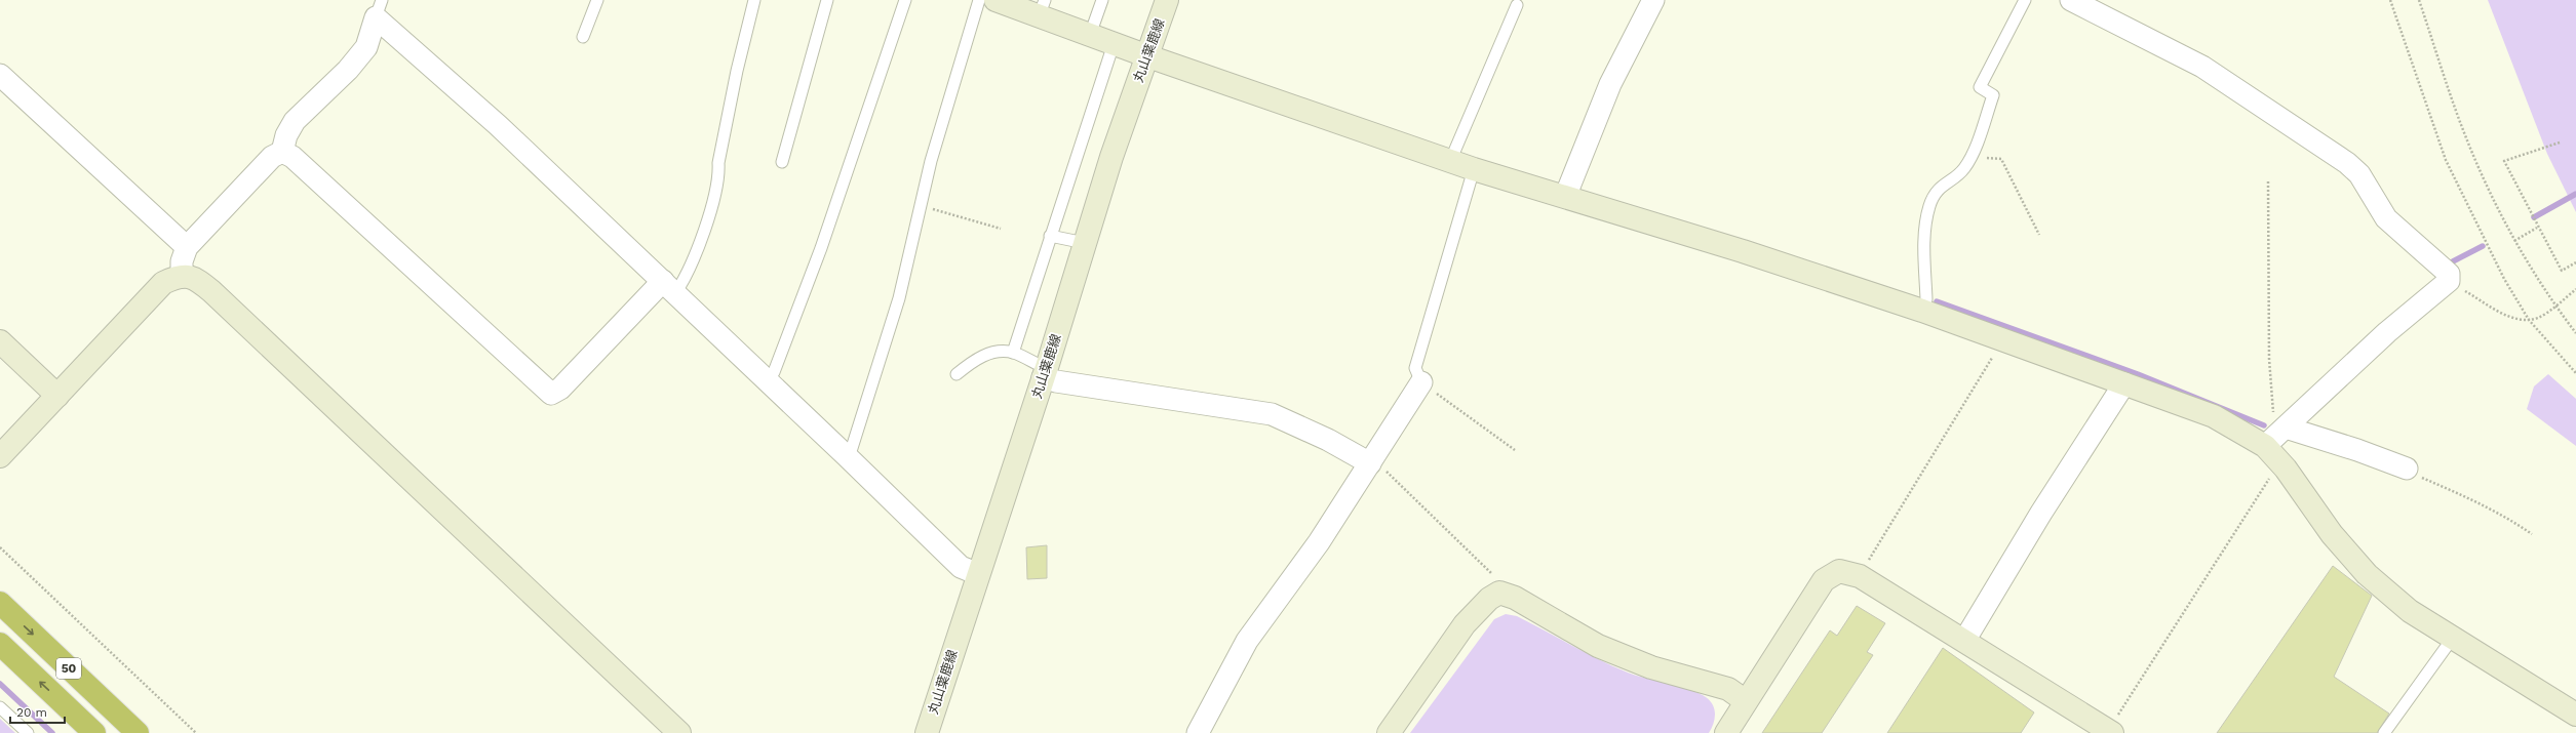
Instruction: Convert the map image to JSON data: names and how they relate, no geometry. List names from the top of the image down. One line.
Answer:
{"streets":{"highway":["50"],"street":["丸山葉鹿線"]},"scale_bar":"20 m"}
